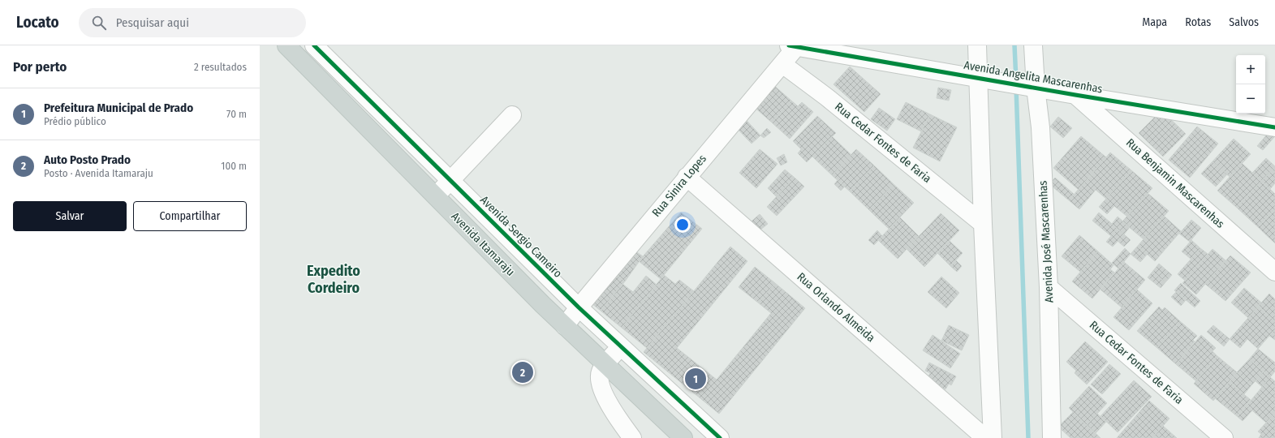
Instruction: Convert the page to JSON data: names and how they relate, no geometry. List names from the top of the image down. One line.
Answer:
{"streets":{"main road":["Avenida Itamaraju"],"street":["Avenida Angelita Mascarenhas","Rua Cedar Fontes de Faria","Rua Benjamin Mascarenhas","Rua Sinira Lopes","Avenida Sergio Cameiro","Avenida José Mascarenhas","Rua Orlando Almeida"]},"crossings":[["Avenida Angelita Mascarenhas","Rua Benjamin Mascarenhas"],["Avenida Angelita Mascarenhas","Rua Sinira Lopes"],["Avenida Angelita Mascarenhas","Avenida José Mascarenhas"],["Rua Cedar Fontes de Faria","Rua Sinira Lopes"],["Rua Cedar Fontes de Faria","Avenida José Mascarenhas"],["Rua Sinira Lopes","Avenida Sergio Cameiro"],["Rua Sinira Lopes","Avenida Itamaraju"],["Rua Sinira Lopes","Rua Orlando Almeida"]],"districts":["Expedito Cordeiro"],"page":{"header":"Locato","search":"Pesquisar aqui","nav":["Mapa","Rotas","Salvos"],"heading":["Por perto","2 resultados"],"map_buttons":["+","−"],"list":[{"mark":"1","name":"Prefeitura Municipal de Prado","note":"Prédio público","value":"70 m"},{"mark":"2","name":"Auto Posto Prado","note":"Posto · Avenida Itamaraju","value":"100 m"}],"buttons":["Salvar","Compartilhar"],"pins":["2","1"]}}
